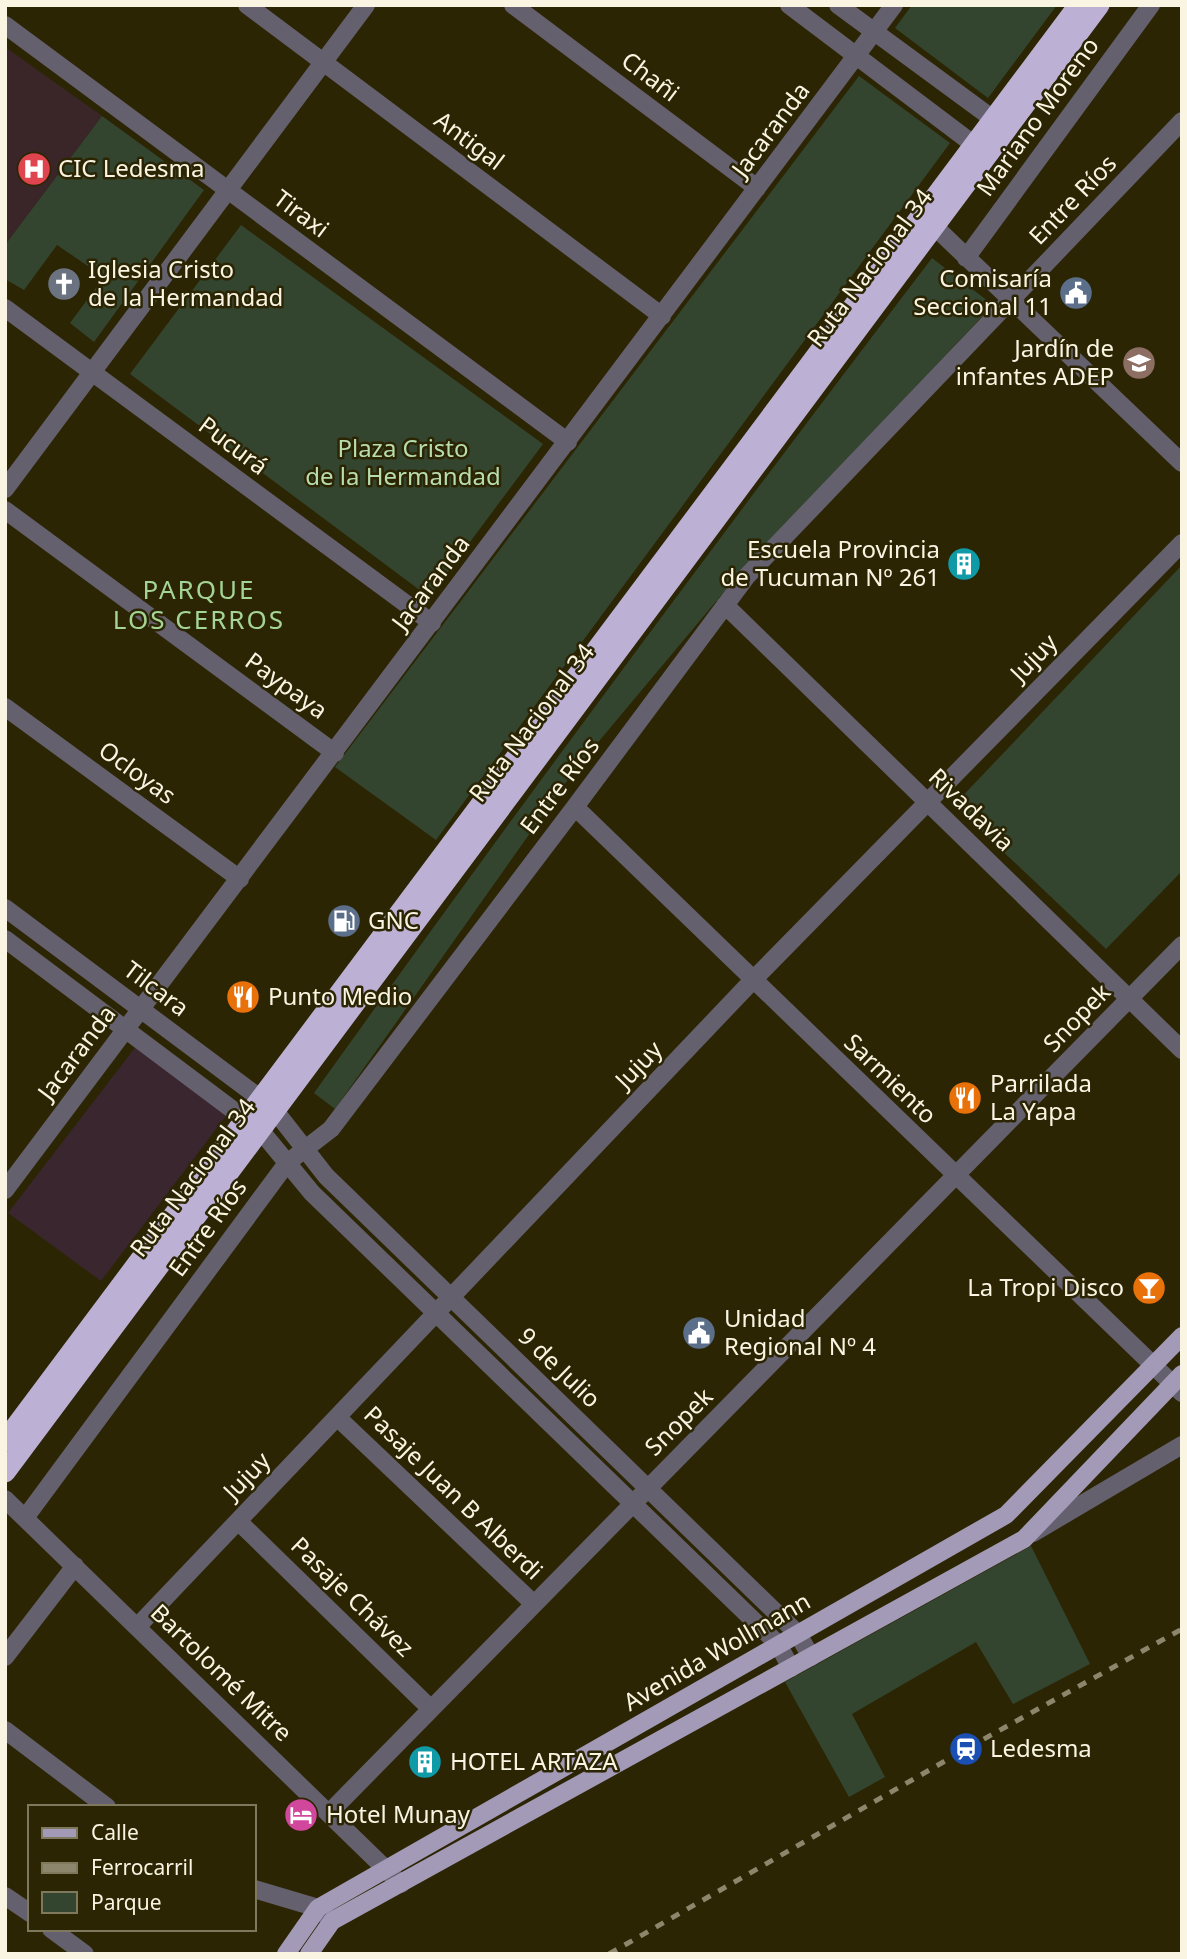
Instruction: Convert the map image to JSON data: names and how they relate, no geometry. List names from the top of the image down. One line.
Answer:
{"streets":{"highway":["Ruta Nacional 34"],"main road":["Avenida Wollmann"],"street":["Chañi","Mariano Moreno","Jacaranda","Antigal","Entre Ríos","Tiraxi","Pucurá","Jujuy","Paypaya","Ocloyas","Rivadavia","Tilcara","Snopek","Sarmiento","9 de Julio","Pasaje Juan B Alberdi","Pasaje Chávez","Bartolomé Mitre"]},"crossings":[["Chañi","Jacaranda"],["Jacaranda","Antigal"],["Jacaranda","Tiraxi"],["Jacaranda","Pucurá"],["Jacaranda","Paypaya"],["Jacaranda","Ocloyas"],["Jacaranda","Tilcara"],["Entre Ríos","Rivadavia"],["Entre Ríos","Sarmiento"],["Entre Ríos","9 de Julio"],["Entre Ríos","Bartolomé Mitre"],["Ruta Nacional 34","Tilcara"],["Ruta Nacional 34","9 de Julio"],["Jujuy","Rivadavia"],["Jujuy","Sarmiento"],["Jujuy","9 de Julio"],["Jujuy","Pasaje Juan B Alberdi"],["Jujuy","Pasaje Chávez"],["Jujuy","Bartolomé Mitre"],["Rivadavia","Snopek"],["Tilcara","9 de Julio"],["Snopek","Sarmiento"],["Snopek","9 de Julio"],["Snopek","Pasaje Juan B Alberdi"],["Snopek","Pasaje Chávez"],["Snopek","Bartolomé Mitre"],["Sarmiento","Avenida Wollmann"],["9 de Julio","Avenida Wollmann"],["Avenida Wollmann","Bartolomé Mitre"]],"districts":["PARQUE LOS CERROS"],"parks":["Plaza Cristo de la Hermandad"],"places":{"hospital":["CIC Ledesma"],"church":["Iglesia Cristo de la Hermandad"],"public building":["Comisaría Seccional 11","Unidad Regional Nº 4"],"school or university":["Jardín de infantes ADEP"],"building":["Escuela Provincia de Tucuman Nº 261","HOTEL ARTAZA"],"fuel station":["GNC"],"restaurant":["Punto Medio","Parrilada La Yapa"],"bar":["La Tropi Disco"],"station":["Ledesma"],"hotel":["Hotel Munay"]},"legend":["Calle","Ferrocarril","Parque"]}
